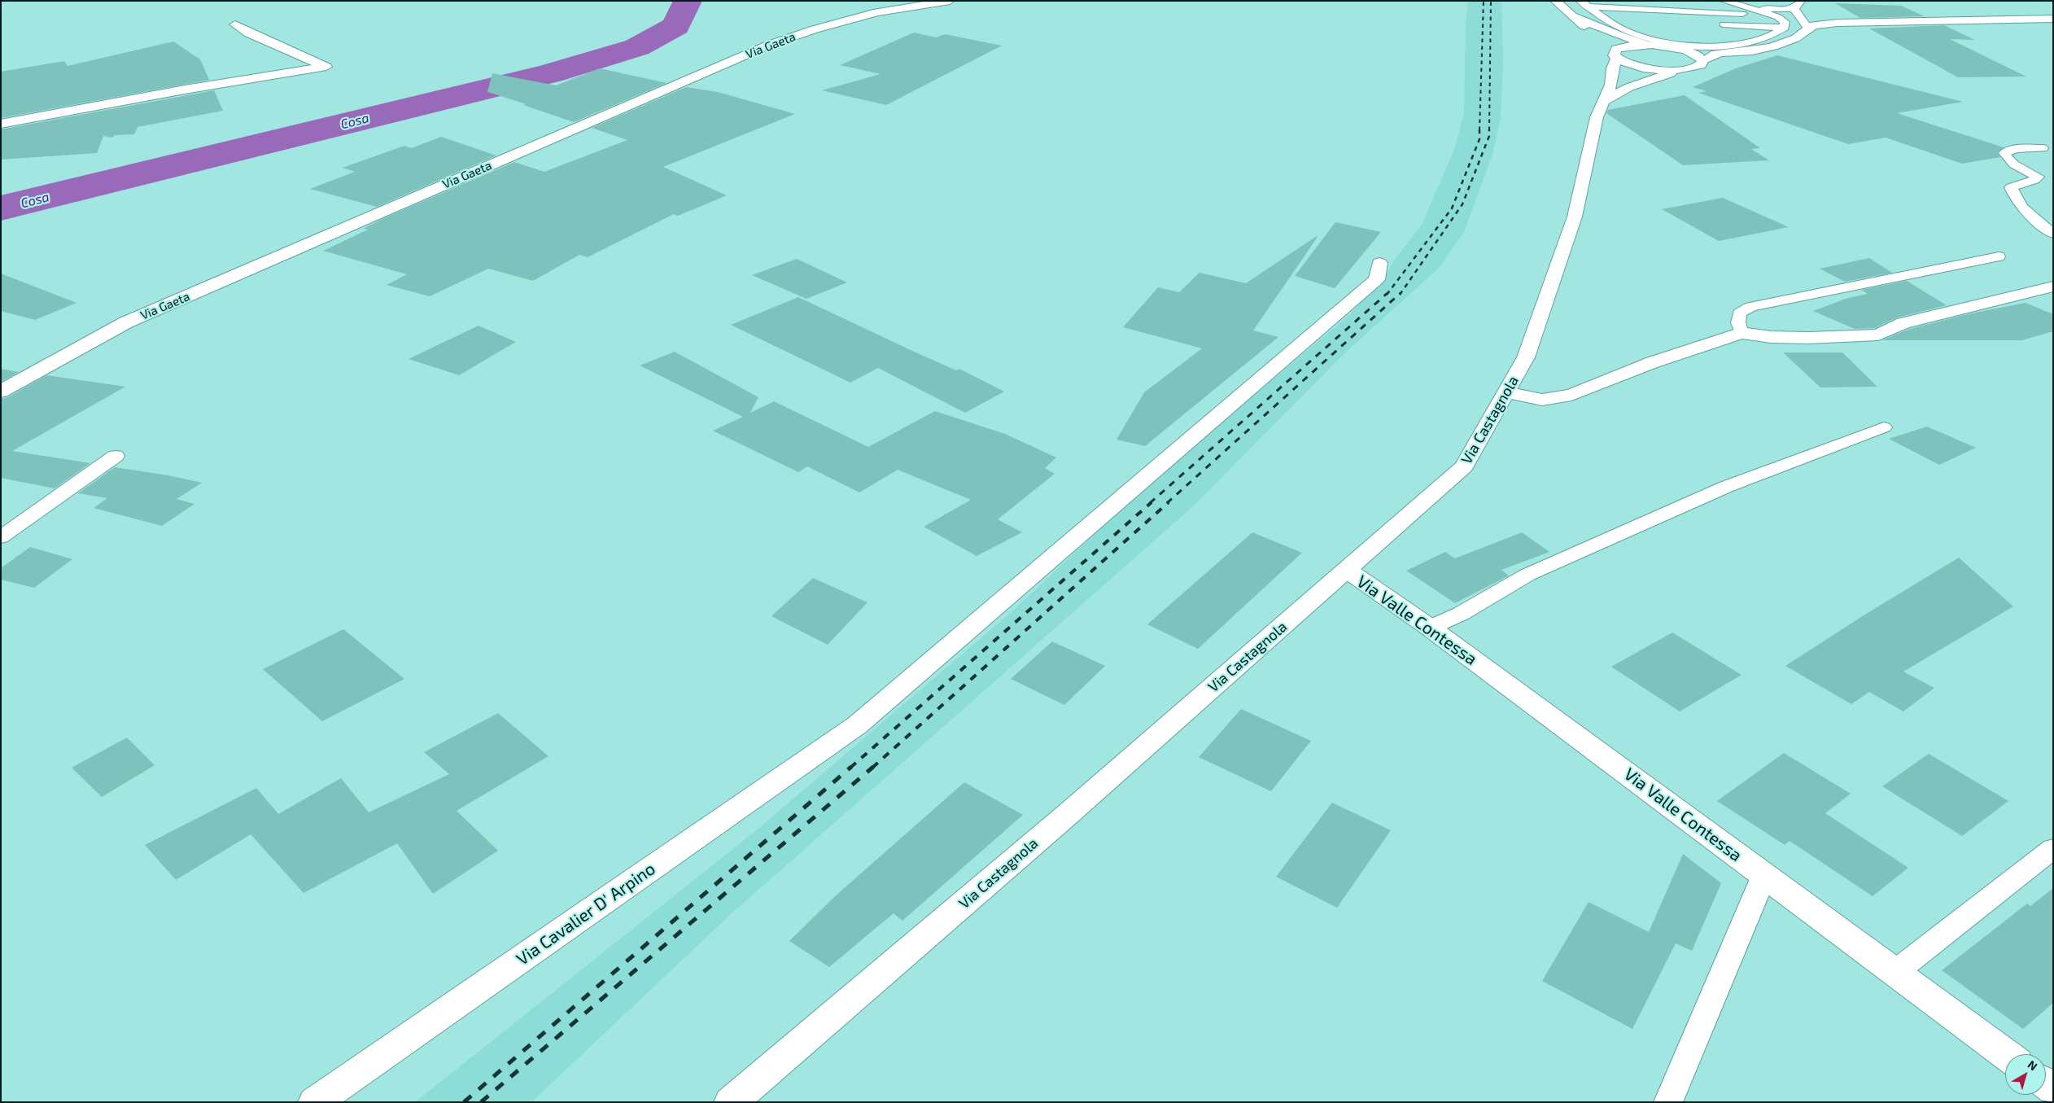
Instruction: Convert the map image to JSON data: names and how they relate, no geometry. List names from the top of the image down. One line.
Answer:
{"streets":{"street":["Via Gaeta","Via Castagnola","Via Valle Contessa","Via Cavalier D' Arpino"]},"crossings":[["Via Castagnola","Via Valle Contessa"]],"water":["Cosa"],"north":"top right"}
